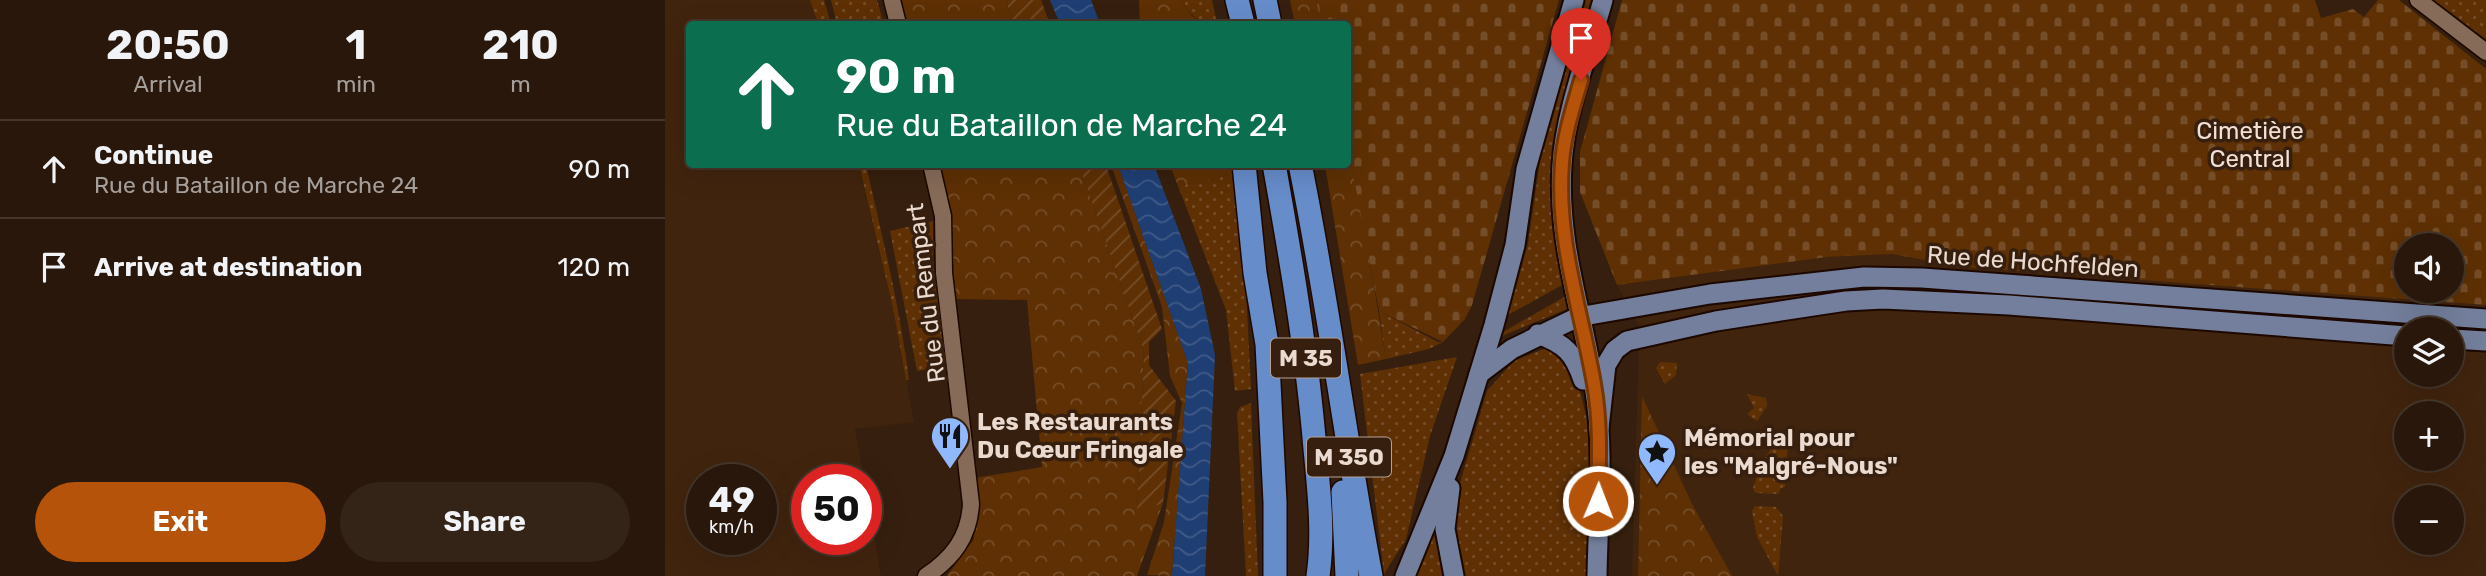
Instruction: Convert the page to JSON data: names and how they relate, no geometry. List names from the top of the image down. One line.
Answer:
{"streets":{"highway":["M 35","M 350"],"main road":["Rue de Hochfelden"],"street":["Rue du Rempart"]},"crossings":[["M 35","M 350"]],"parks":["Cimetière Central"],"places":{"restaurant":["Les Restaurants Du Cœur Fringale"],"place":["Mémorial pour les \"Malgré-Nous\""]},"page":{"eta":["20:50","Arrival","1","min","210","m"],"turn":["90 m","Rue du Bataillon de Marche 24"],"list":[{"name":"Continue","note":"Rue du Bataillon de Marche 24","value":"90 m"},{"name":"Arrive at destination","value":"120 m"}],"map_buttons":["+","−"],"speed":"49 km/h","limit":"50","buttons":["Exit","Share"]}}
